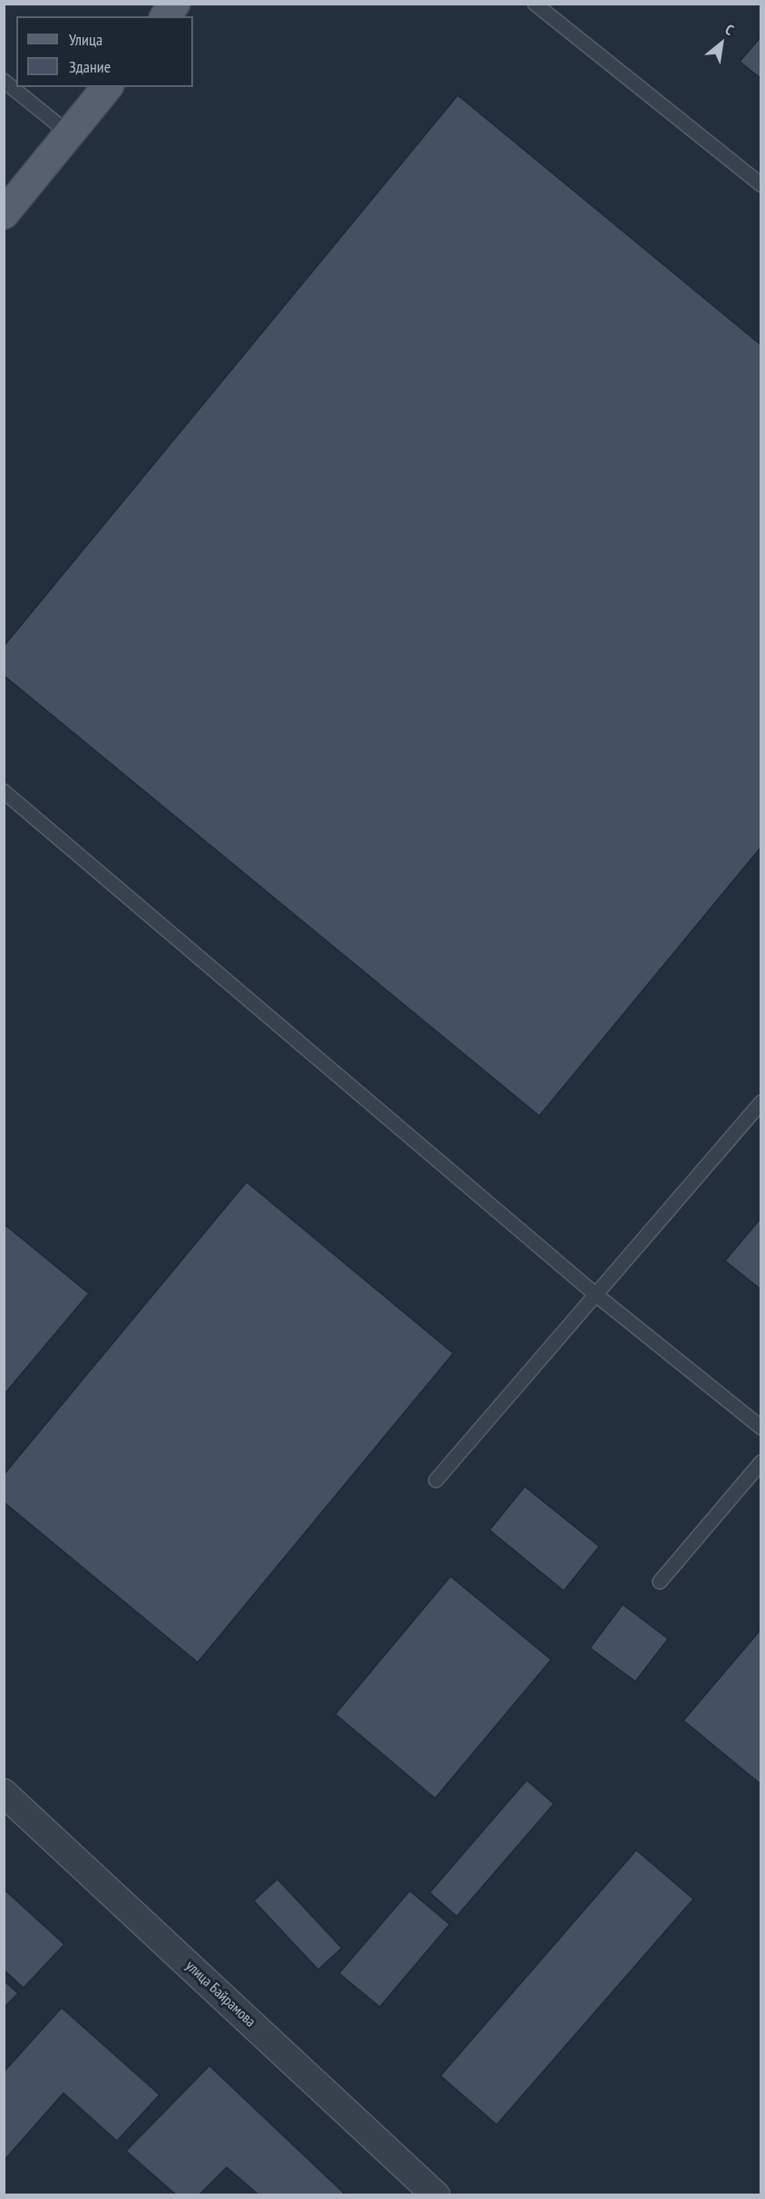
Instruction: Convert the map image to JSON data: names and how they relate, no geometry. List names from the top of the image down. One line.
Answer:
{"streets":{"street":["улица Байрамова"]},"legend":["Улица","Здание"],"north":"top right"}
